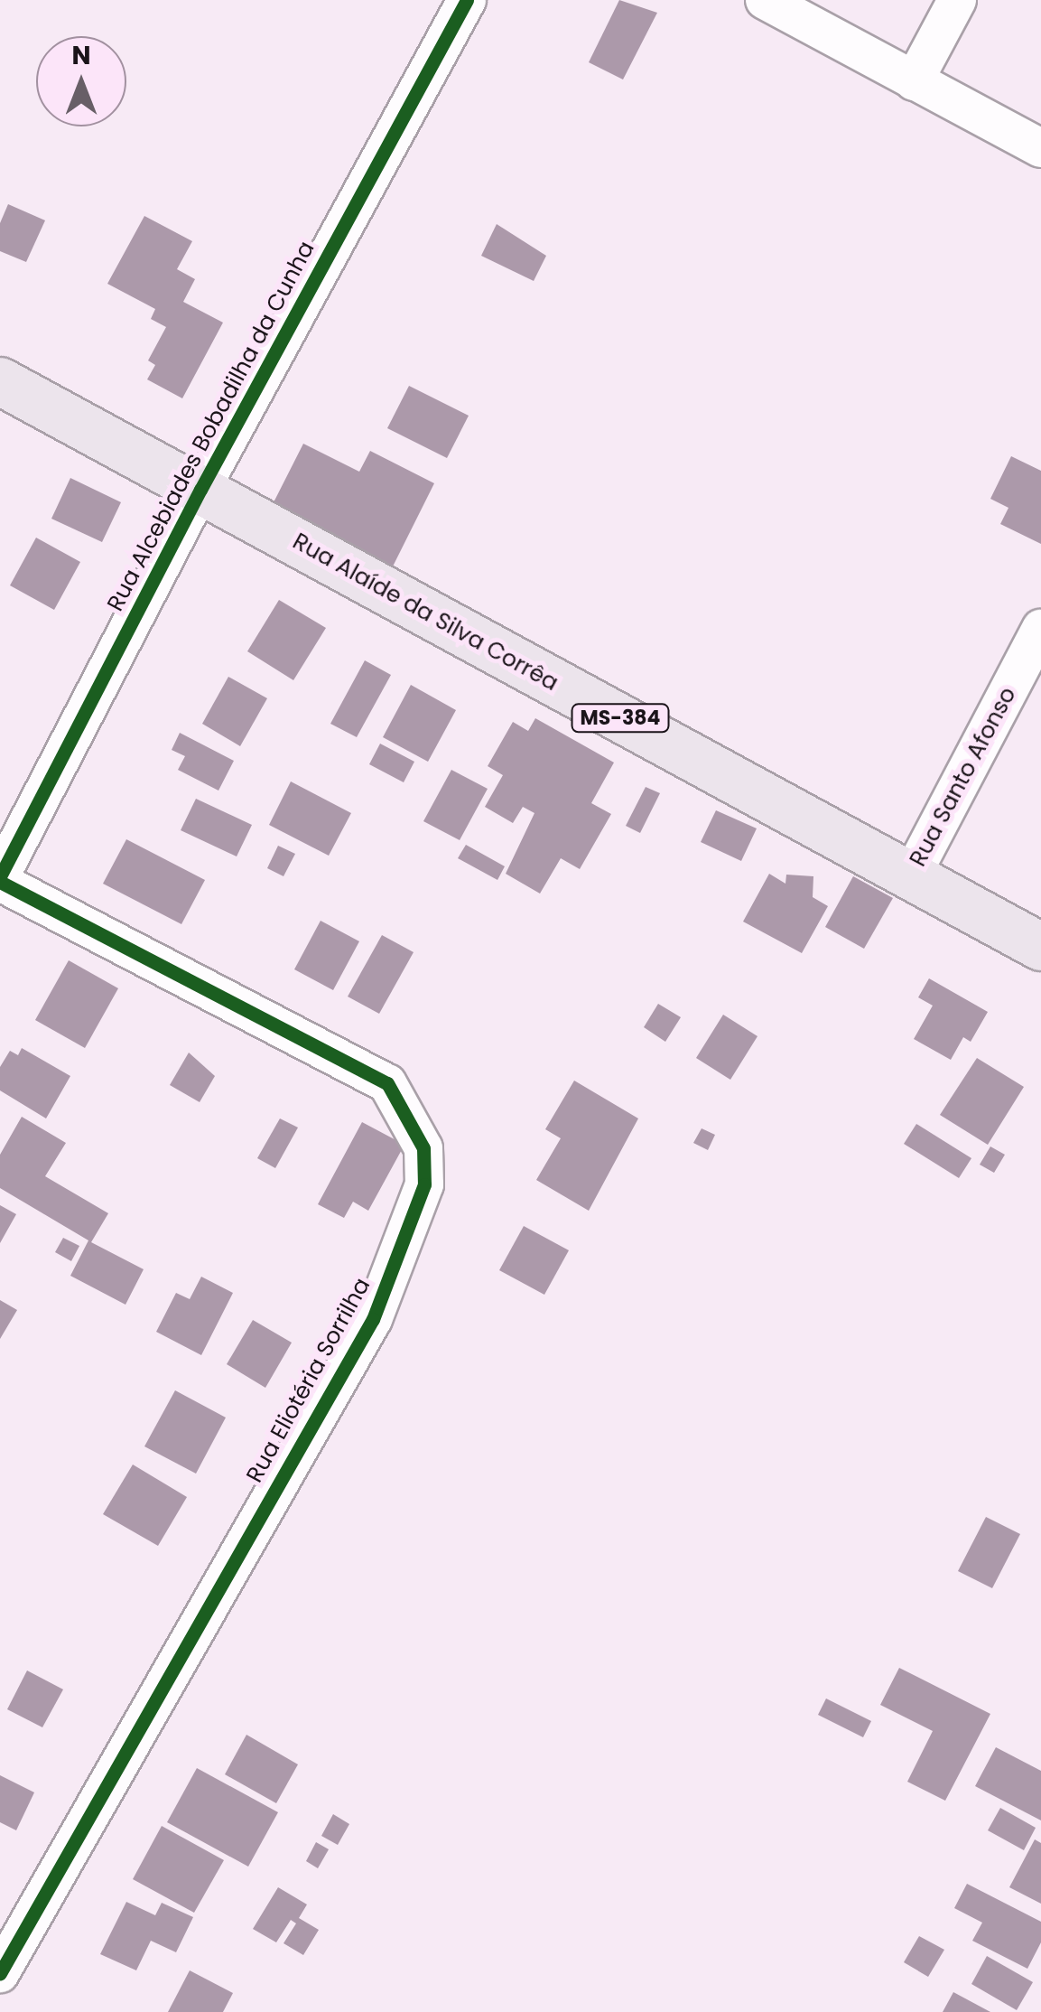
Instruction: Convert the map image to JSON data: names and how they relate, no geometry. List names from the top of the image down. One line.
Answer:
{"streets":{"main road":["Rua Alaíde da Silva Corrêa","MS-384"],"street":["Rua Alcebiades Bobadilha da Cunha","Rua Santo Afonso","Rua Eliotéria Sorrilha"]},"crossings":[["Rua Alcebiades Bobadilha da Cunha","Rua Alaíde da Silva Corrêa"],["Rua Alcebiades Bobadilha da Cunha","Rua Eliotéria Sorrilha"],["Rua Alaíde da Silva Corrêa","Rua Santo Afonso"]],"north":"top"}
